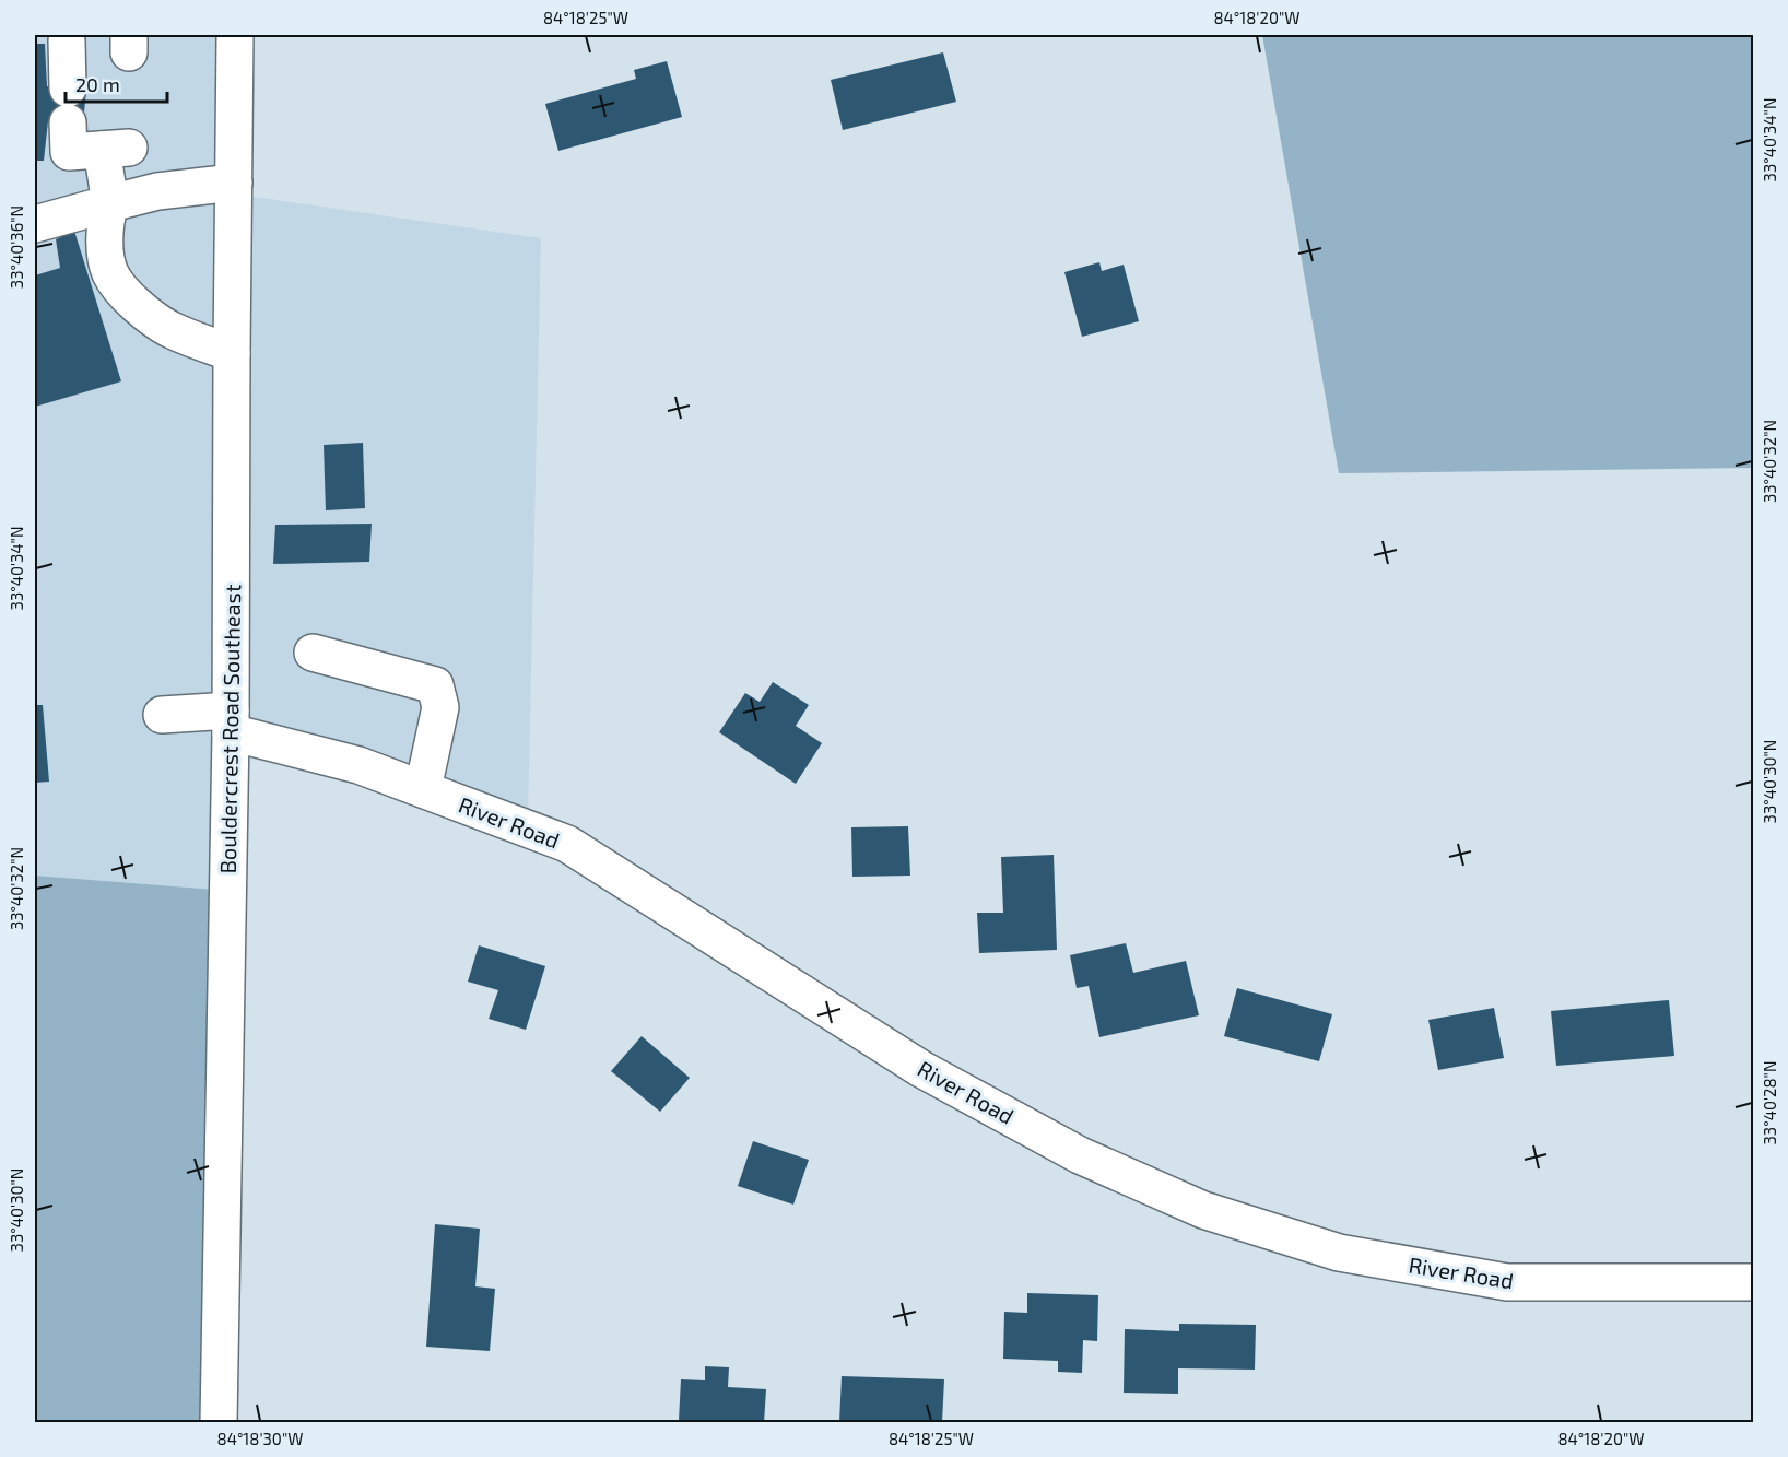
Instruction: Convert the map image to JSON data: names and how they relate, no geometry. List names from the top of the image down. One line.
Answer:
{"streets":{"street":["Bouldercrest Road Southeast","River Road"]},"crossings":[["Bouldercrest Road Southeast","River Road"]],"scale_bar":"20 m","coordinates":["84°18'25\"W","84°18'20\"W","33°40'34\"N","33°40'36\"N","33°40'32\"N","33°40'30\"N","33°40'28\"N","84°18'30\"W"]}
